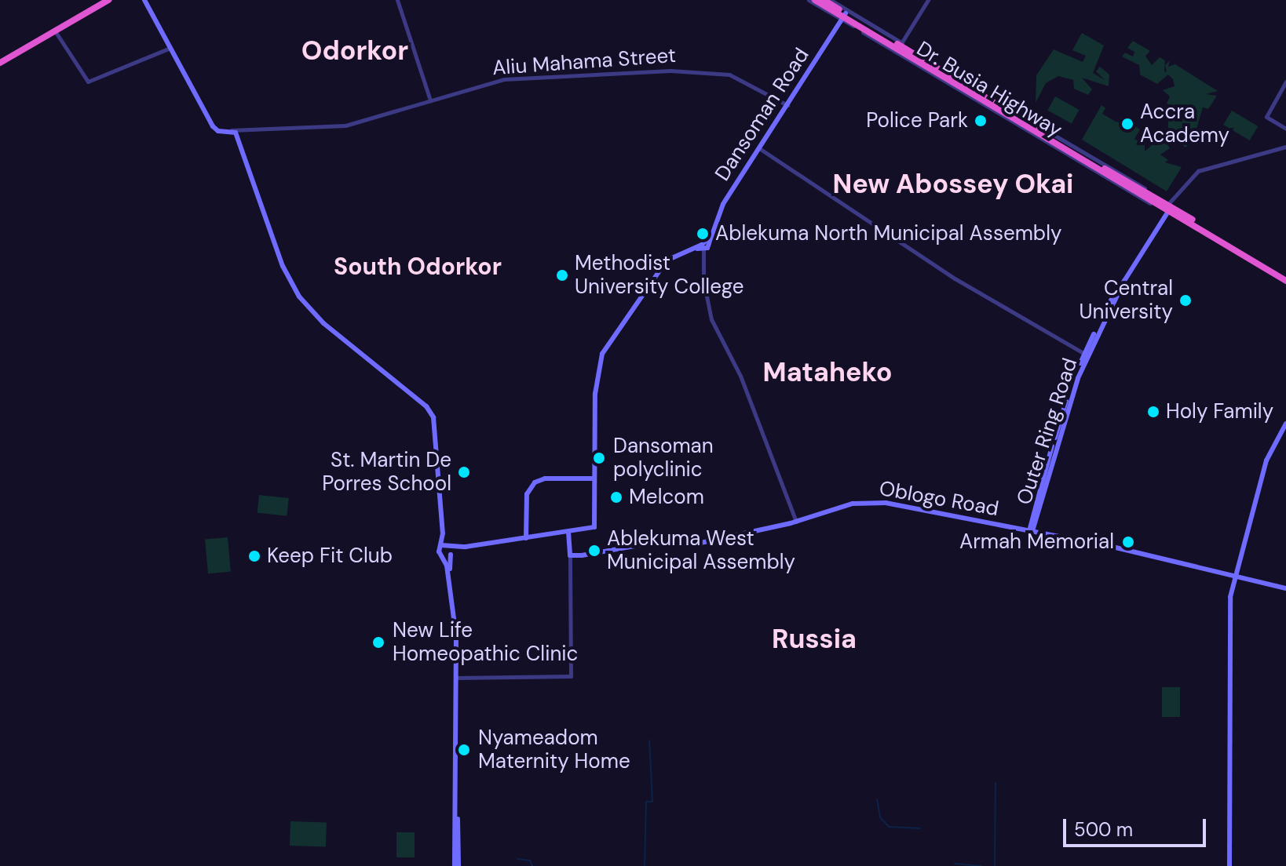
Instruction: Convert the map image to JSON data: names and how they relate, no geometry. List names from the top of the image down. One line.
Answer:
{"streets":{"highway":["Dr. Busia Highway"],"main road":["Dansoman Road","Outer Ring Road","Oblogo Road"],"street":["Aliu Mahama Street"]},"crossings":[["Aliu Mahama Street","Dansoman Road"],["Dr. Busia Highway","Dansoman Road"],["Dr. Busia Highway","Outer Ring Road"],["Outer Ring Road","Oblogo Road"]],"districts":["Odorkor","New Abossey Okai","South Odorkor","Mataheko","Russia"],"places":["Police Park","Accra Academy","Ablekuma North Municipal Assembly","Methodist University College","Central University","Holy Family","Dansoman polyclinic","St. Martin De Porres School","Melcom","Armah Memorial","Ablekuma West Municipal Assembly","Keep Fit Club","New Life Homeopathic Clinic","Nyameadom Maternity Home"],"scale_bar":"500 m"}
